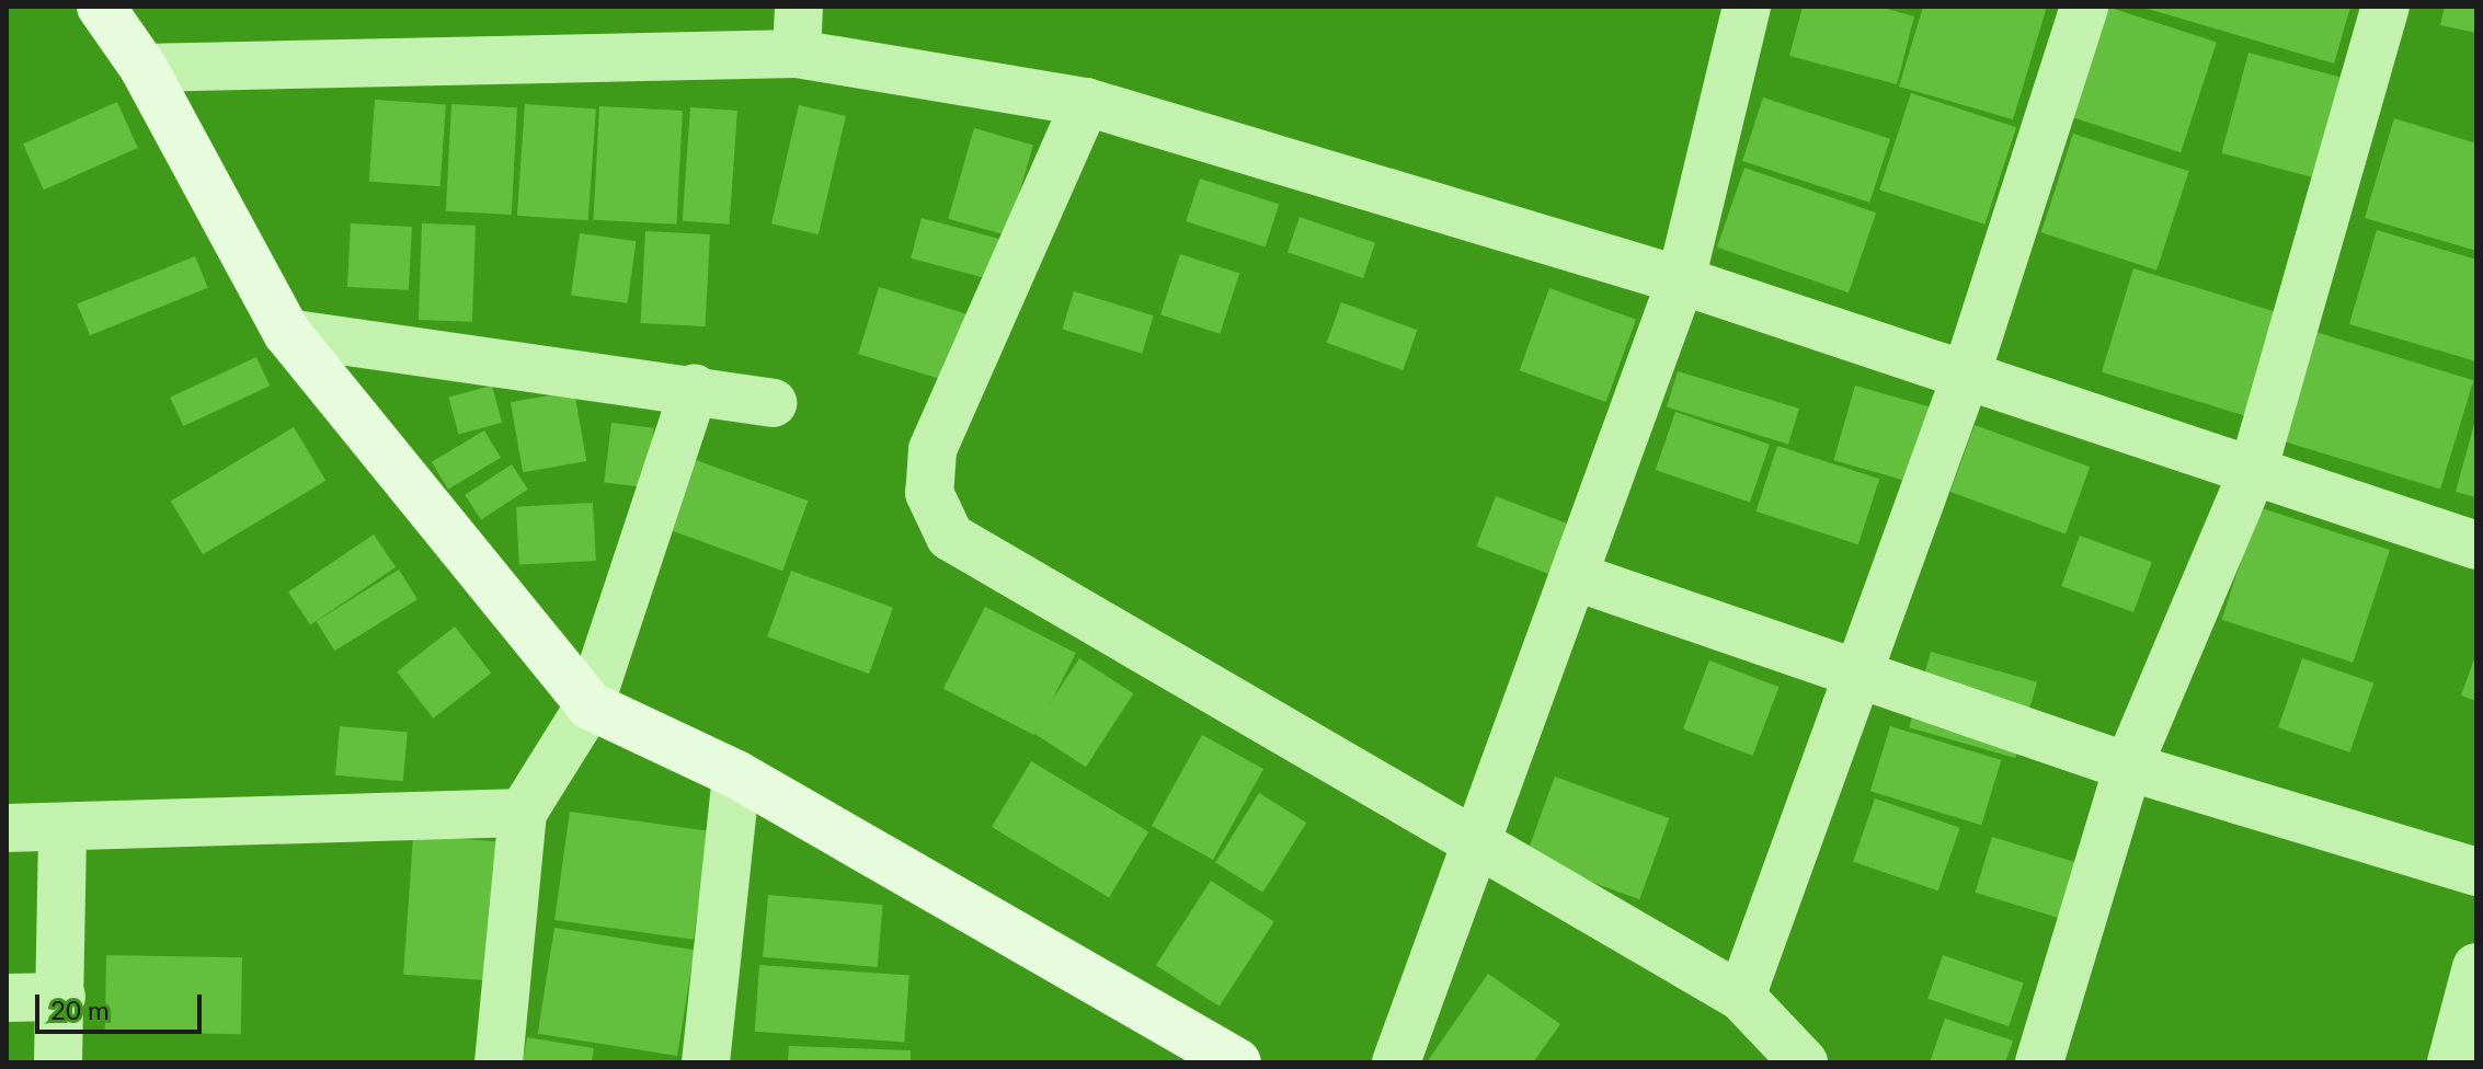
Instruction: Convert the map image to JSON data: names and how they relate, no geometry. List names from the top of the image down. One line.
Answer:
{"scale_bar":"20 m"}
